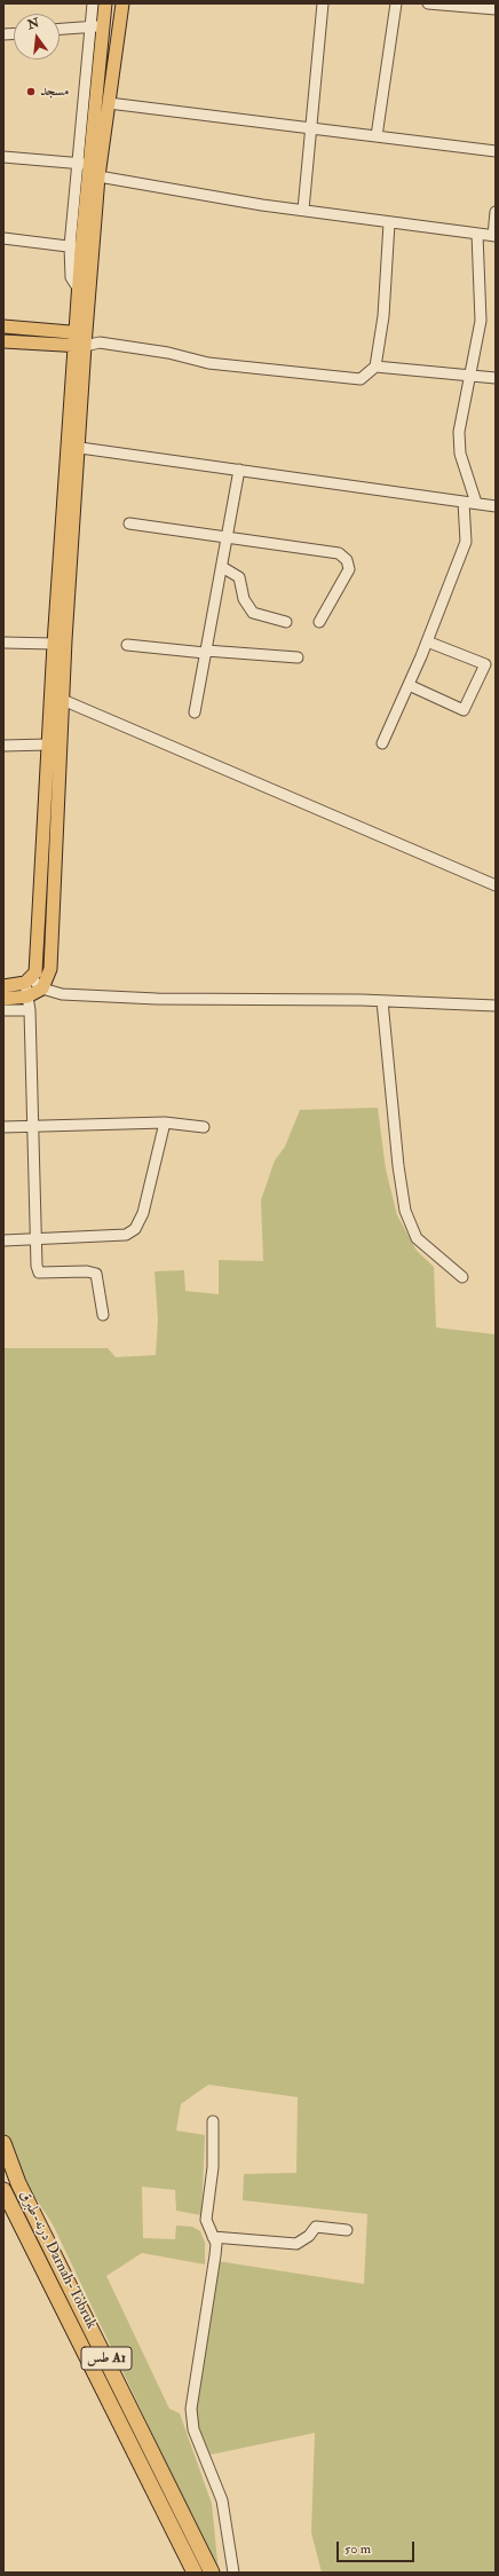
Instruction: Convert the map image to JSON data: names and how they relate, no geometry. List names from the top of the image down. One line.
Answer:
{"streets":{"highway":["درنه-طبرق Darnah-Tobruk","طس A1"]},"places":["مسجد"],"scale_bar":"50 m","north":"top"}
